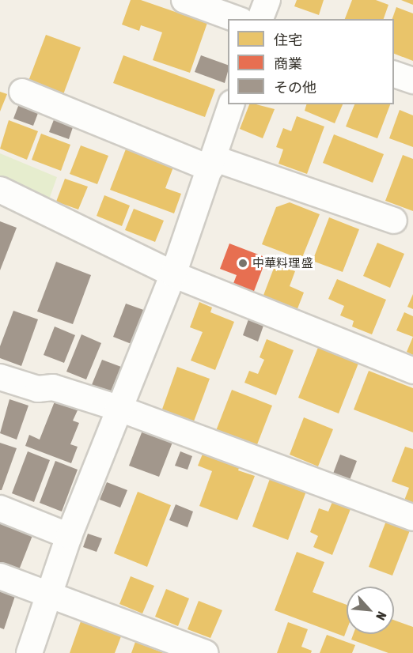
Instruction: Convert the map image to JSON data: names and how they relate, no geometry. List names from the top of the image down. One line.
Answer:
{"places":["中華料理 盛"],"legend":["住宅","商業","その他"],"north":"bottom right"}
